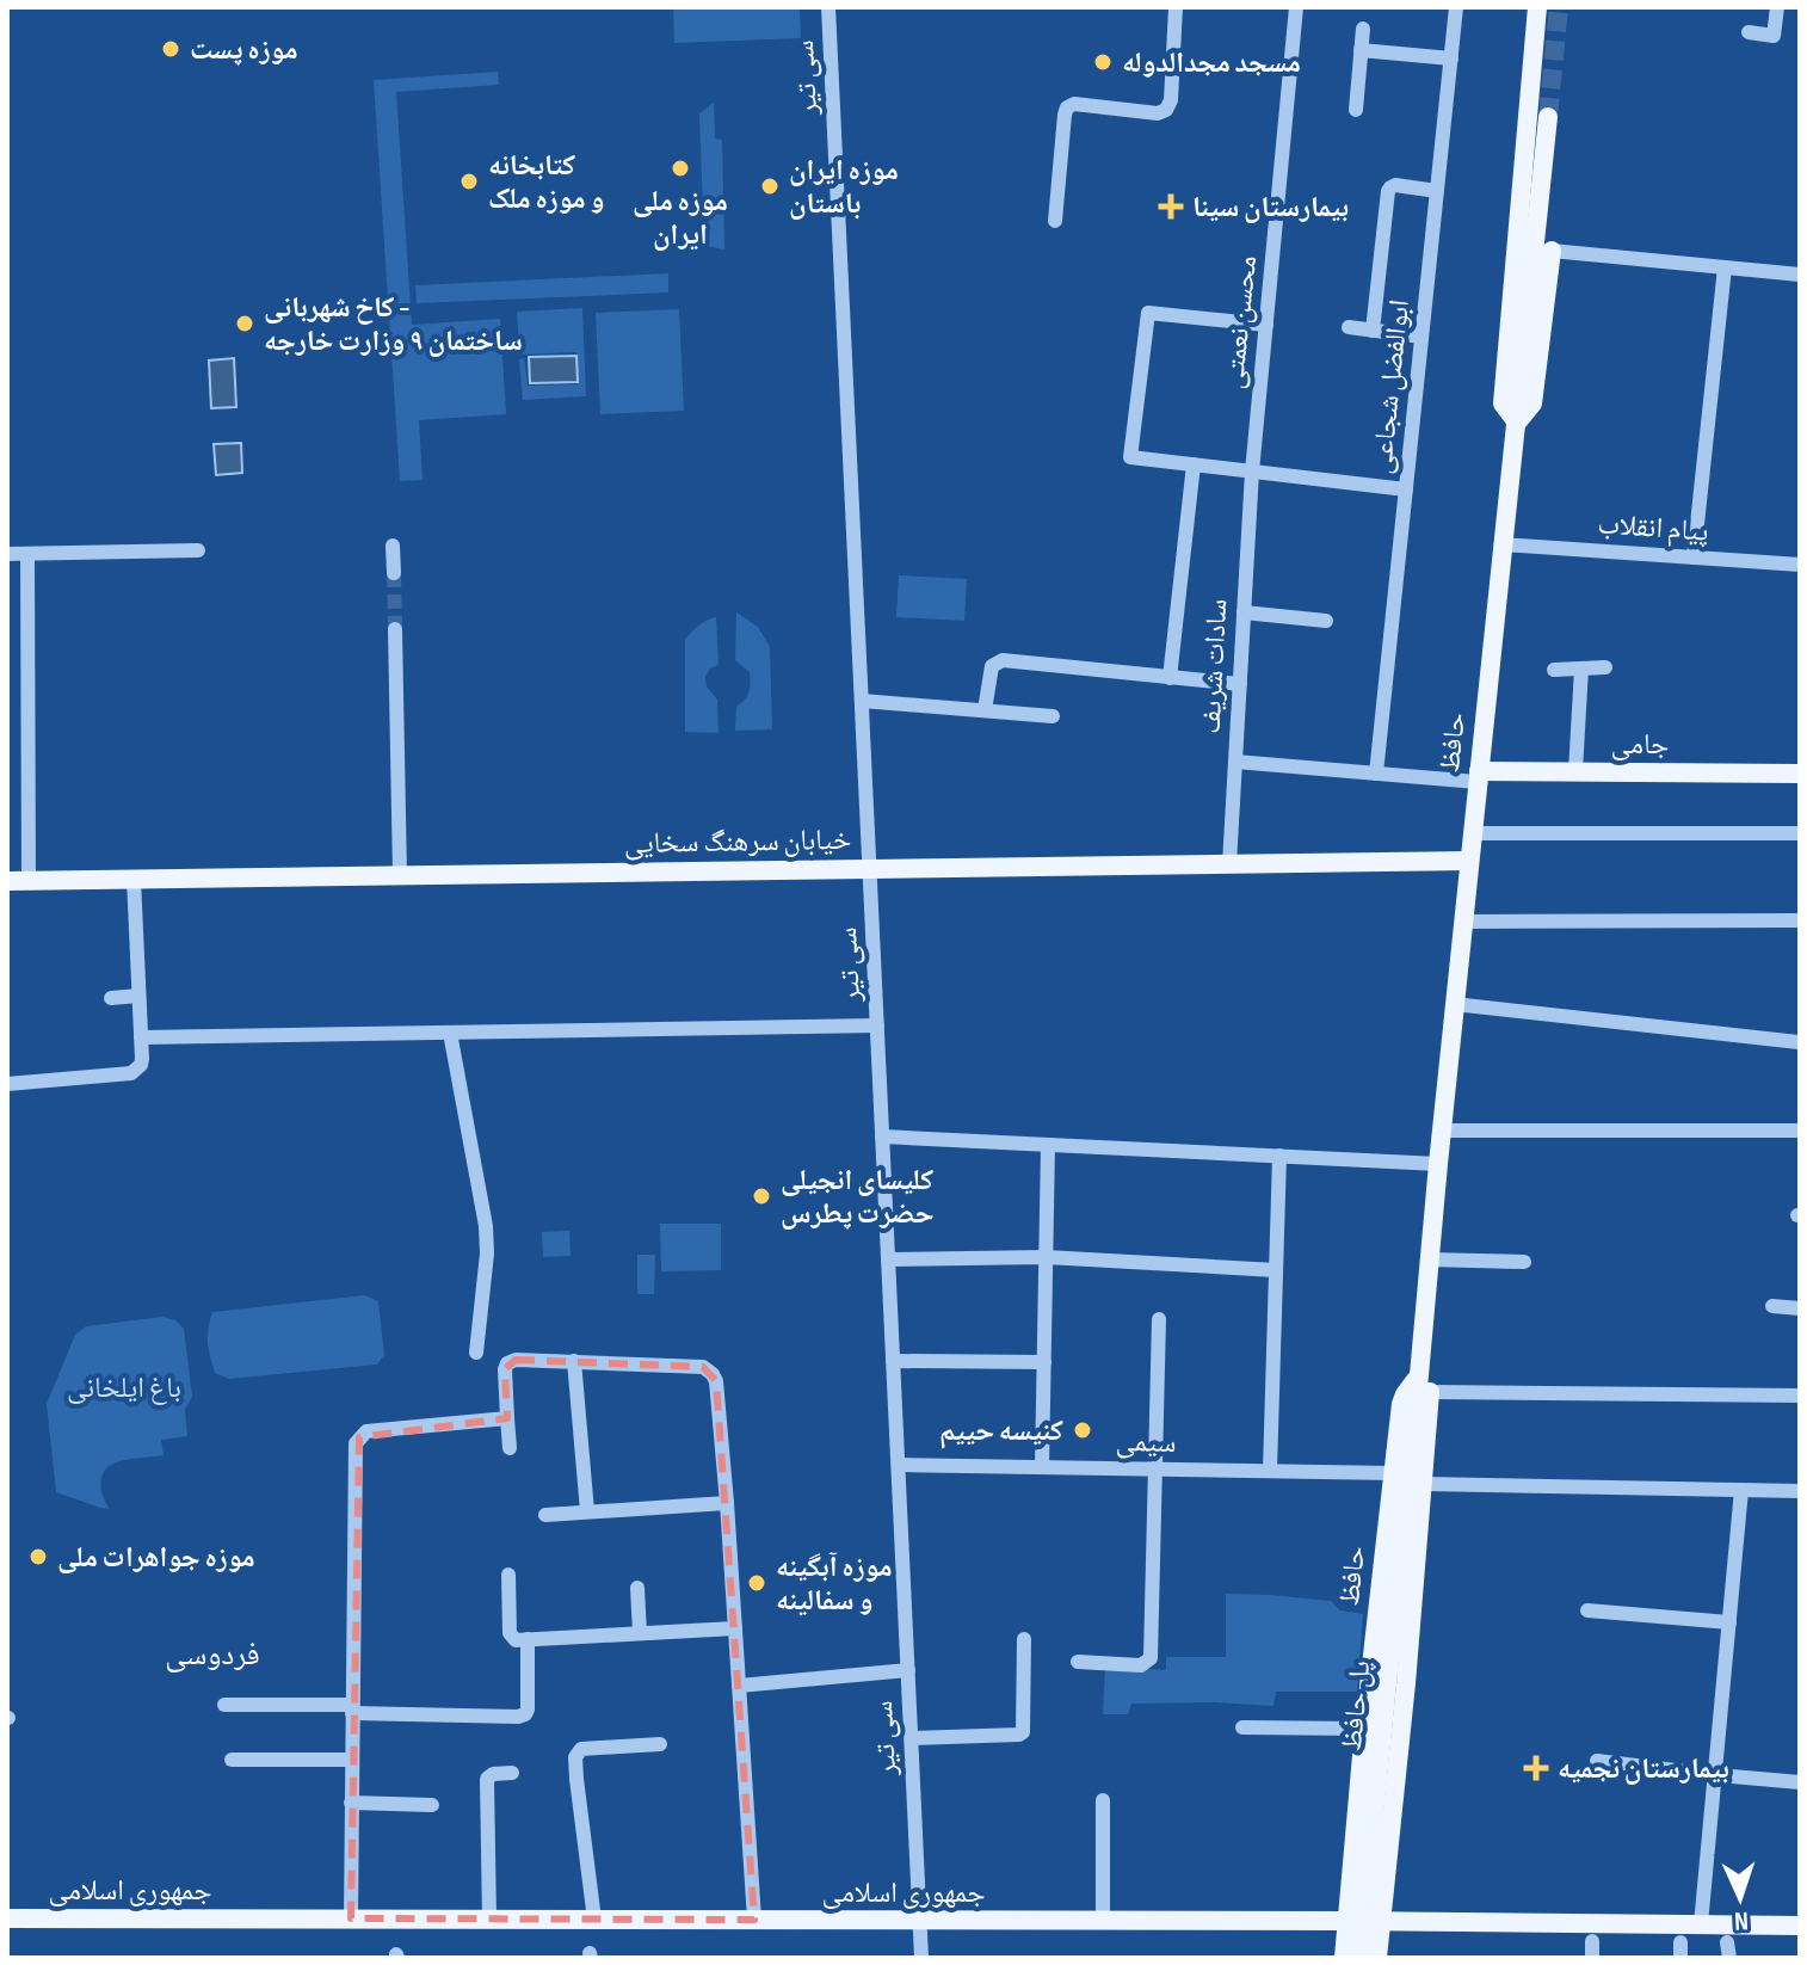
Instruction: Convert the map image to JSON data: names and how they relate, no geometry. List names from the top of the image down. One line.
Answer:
{"streets":{"main road":["حافظ","جامی","خیابان سرهنگ سخایی","پل حافظ","جمهوری اسلامی"],"street":["سی تیر","محسن نعمتی","ابوالفضل شجاعی","پیام انقلاب","سادات شریف","سیمی"]},"crossings":[["سی تیر","خیابان سرهنگ سخایی"],["سی تیر","سیمی"],["سی تیر","جمهوری اسلامی"],["محسن نعمتی","سادات شریف"],["پیام انقلاب","حافظ"],["سادات شریف","خیابان سرهنگ سخایی"],["حافظ","جامی"],["حافظ","خیابان سرهنگ سخایی"],["حافظ","سیمی"],["حافظ","پل حافظ"],["حافظ","جمهوری اسلامی"]],"districts":["فردوسی"],"parks":["باغ ایلخانی"],"places":{"other":["موزه پست","مسجد مجدالدوله","موزه ملی ایران","کتابخانه و موزه ملک","موزه ایران باستان","کاخ شهربانی - ساختمان ۹ وزارت خارجه","کلیسای انجیلی حضرت پطرس","کنیسه حییم","موزه جواهرات ملی","موزه آبگینه و سفالینه"],"health":["بیمارستان سینا","بیمارستان نجمیه"]},"north":"bottom"}
